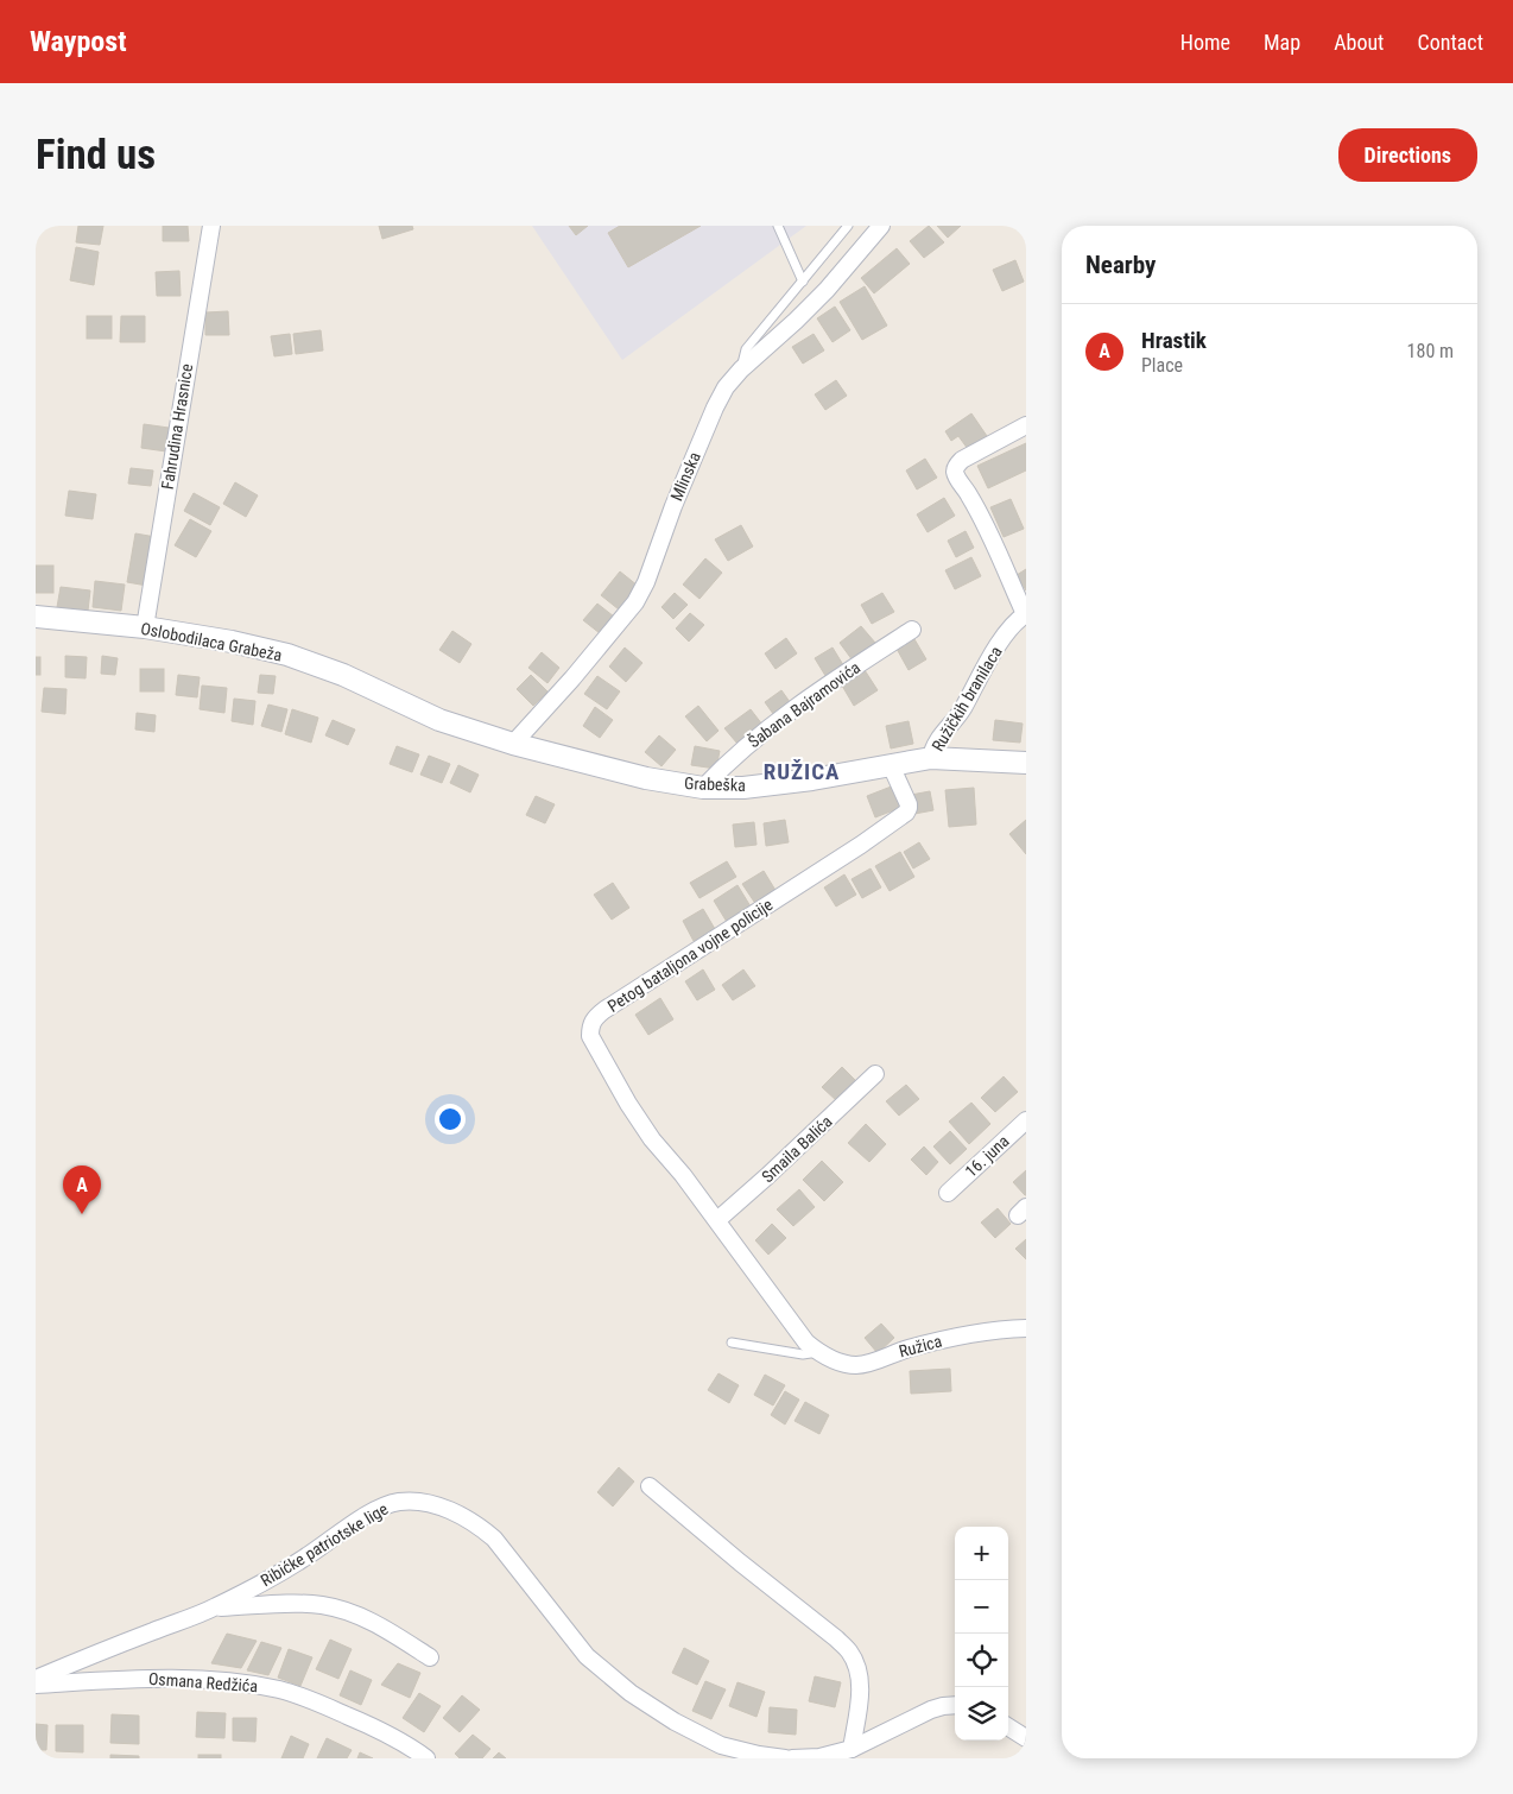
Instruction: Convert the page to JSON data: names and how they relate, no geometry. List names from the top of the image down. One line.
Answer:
{"streets":{"street":["Fahrudina Hrasnice","Mlinska","Oslobodilaca Grabeža","Ružičkih branilaca","Šabana Bajramovića","Grabeška","Petog bataljona vojne policije","Smaila Balića","16. juna","Ružica","Ribićke patriotske lige","Osmana Redžića"]},"crossings":[["Fahrudina Hrasnice","Oslobodilaca Grabeža"],["Mlinska","Oslobodilaca Grabeža"],["Mlinska","Grabeška"],["Oslobodilaca Grabeža","Grabeška"],["Ružičkih branilaca","Grabeška"],["Šabana Bajramovića","Grabeška"],["Grabeška","Petog bataljona vojne policije"],["Petog bataljona vojne policije","Smaila Balića"],["Petog bataljona vojne policije","Ružica"]],"districts":["RUŽICA"],"page":{"header":"Waypost","nav":["Home","Map","About","Contact"],"buttons":"Directions","title":"Find us","heading":"Nearby","list":[{"mark":"A","name":"Hrastik","note":"Place","value":"180 m"}],"pins":"A","map_buttons":["+","−"]}}
